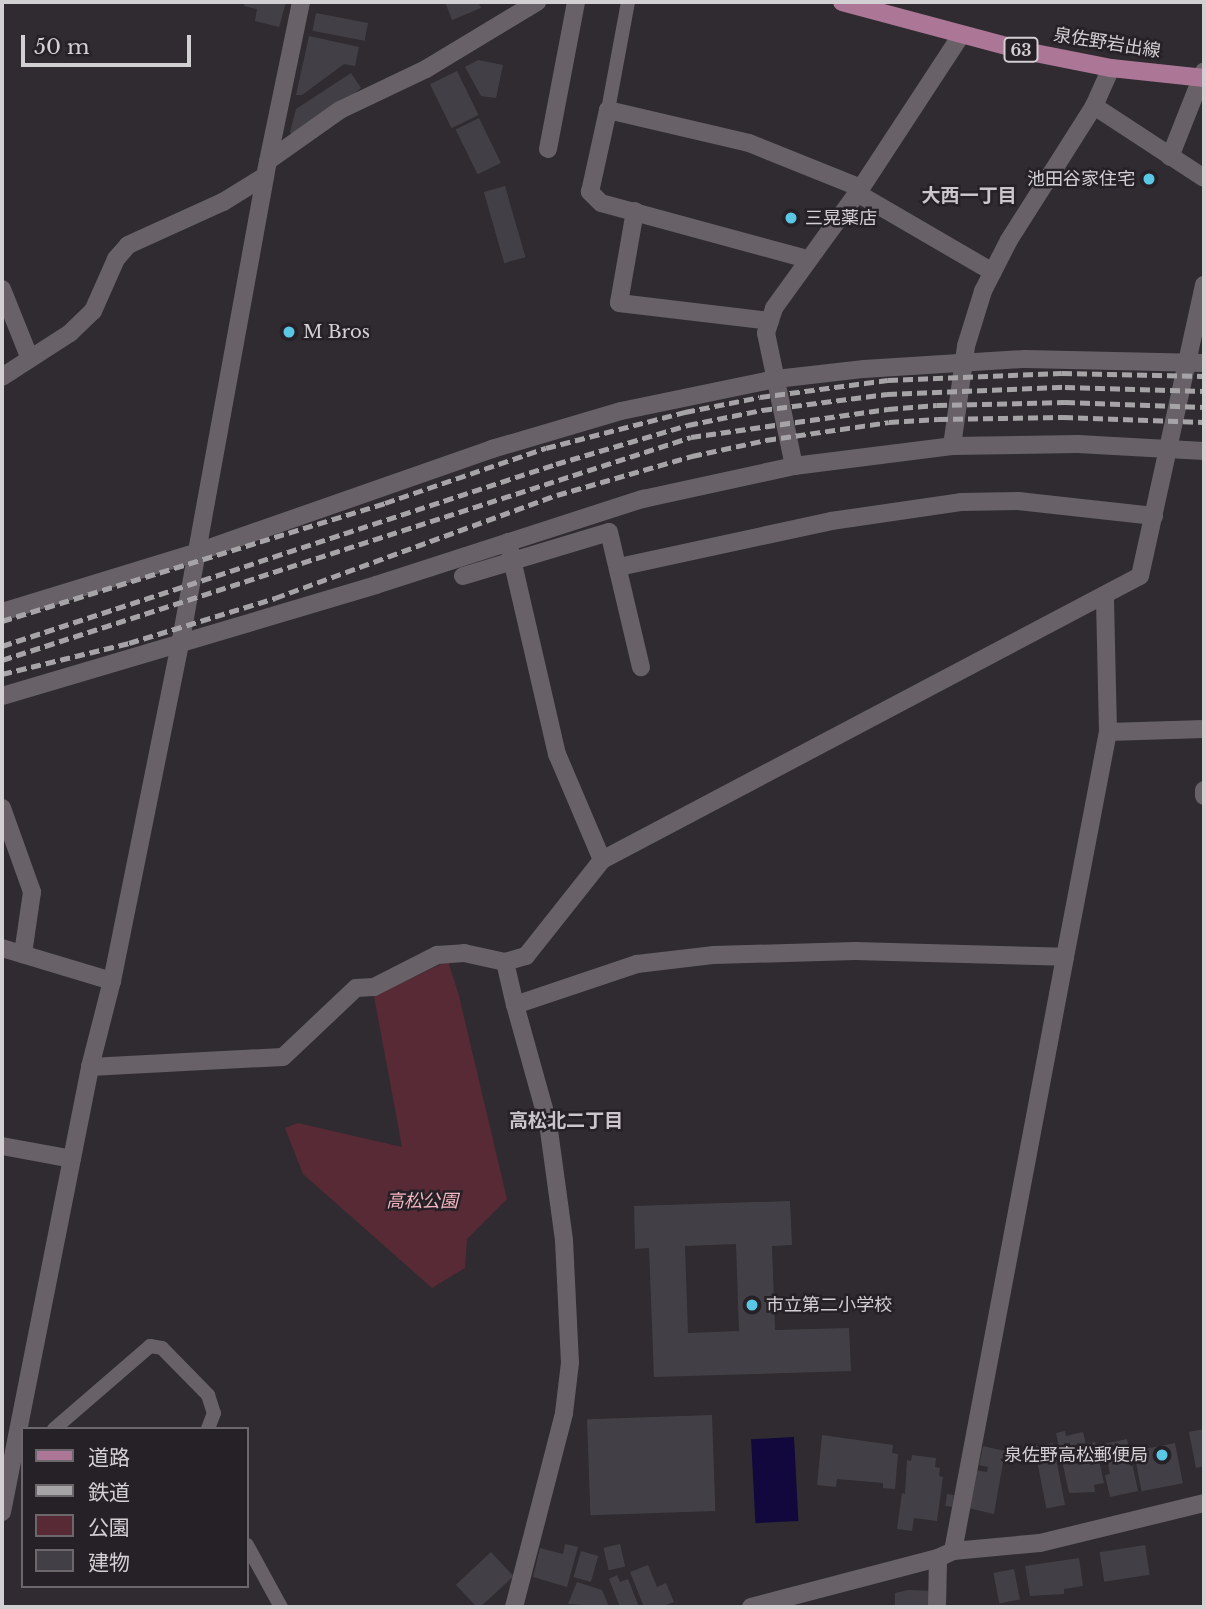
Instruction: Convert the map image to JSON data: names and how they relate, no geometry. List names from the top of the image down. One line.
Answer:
{"streets":{"main road":["泉佐野岩出線","63"]},"districts":["大西一丁目","高松北二丁目"],"parks":["高松公園"],"places":["池田谷家住宅","三晃薬店","M Bros","市立第二小学校","泉佐野高松郵便局"],"legend":["道路","鉄道","公園","建物"],"scale_bar":"50 m"}
